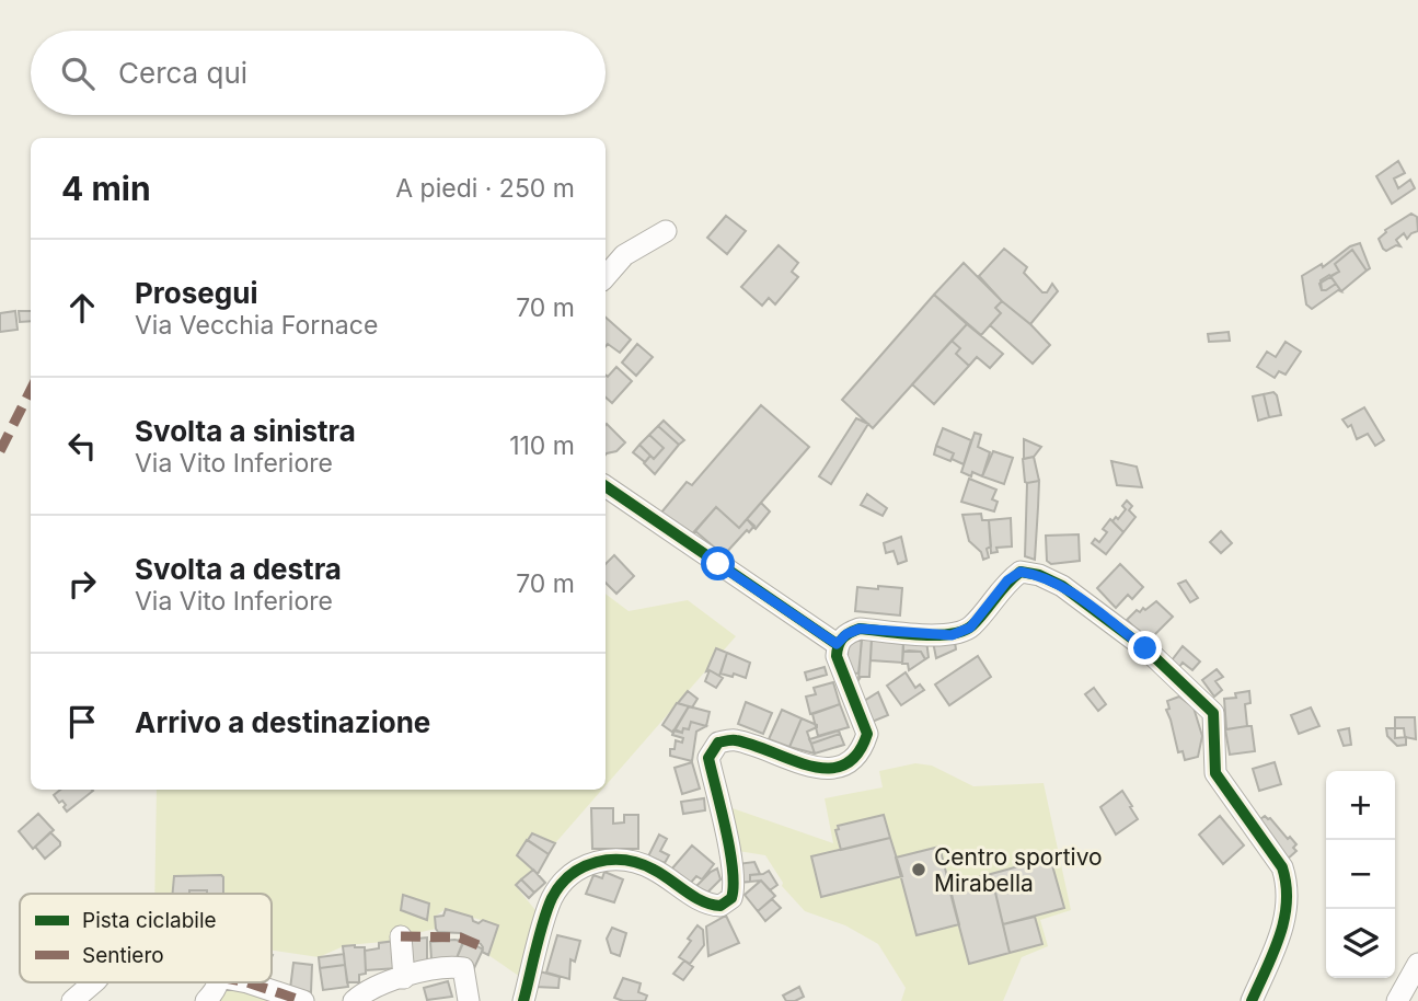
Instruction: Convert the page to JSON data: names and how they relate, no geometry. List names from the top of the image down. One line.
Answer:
{"places":["Centro sportivo Mirabella"],"legend":["Pista ciclabile","Sentiero"],"page":{"search":"Cerca qui","heading":["4 min","A piedi · 250 m"],"list":[["Prosegui","Via Vecchia Fornace","70 m"],["Svolta a sinistra","Via Vito Inferiore","110 m"],["Svolta a destra","Via Vito Inferiore","70 m"],"Arrivo a destinazione"],"map_buttons":["+","−"]}}
